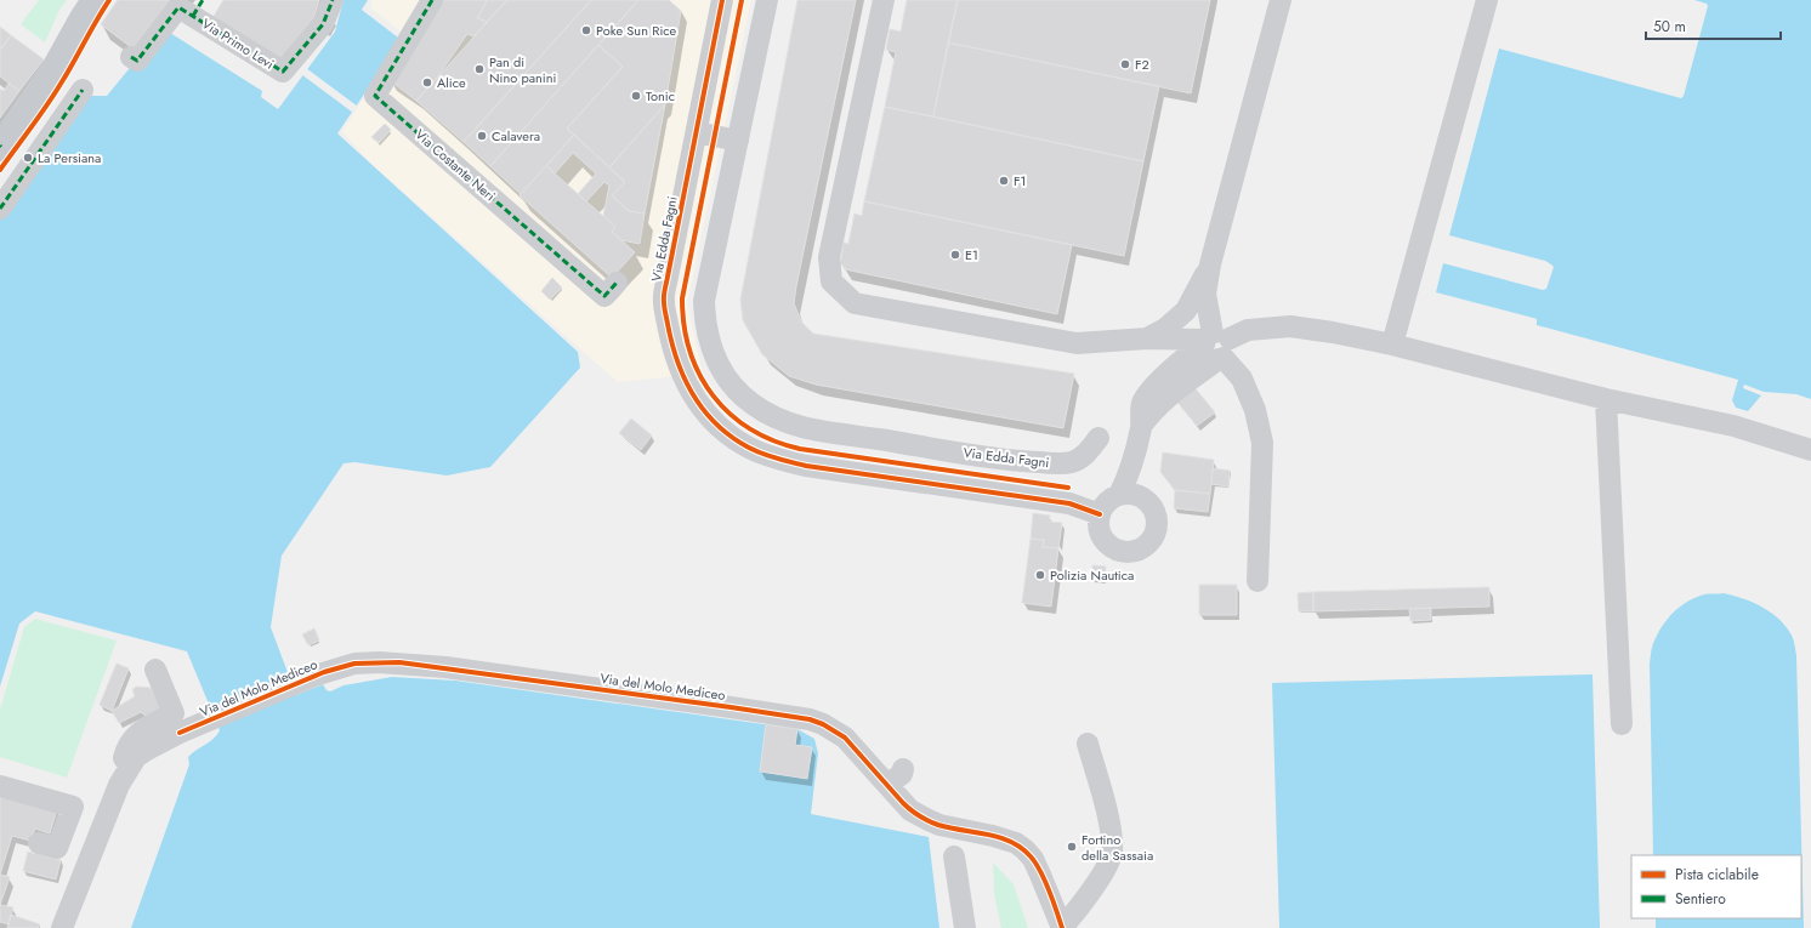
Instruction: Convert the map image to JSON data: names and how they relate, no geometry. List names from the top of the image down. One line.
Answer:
{"streets":{"street":["Via Primo Levi","Via Costante Neri","Via Edda Fagni","Via del Molo Mediceo"]},"places":["Poke Sun Rice","F2","Pan di Nino panini","Alice","Tonic","Calavera","La Persiana","F1","E1","Polizia Nautica","Fortino della Sassaia"],"legend":["Pista ciclabile","Sentiero"],"scale_bar":"50 m"}
